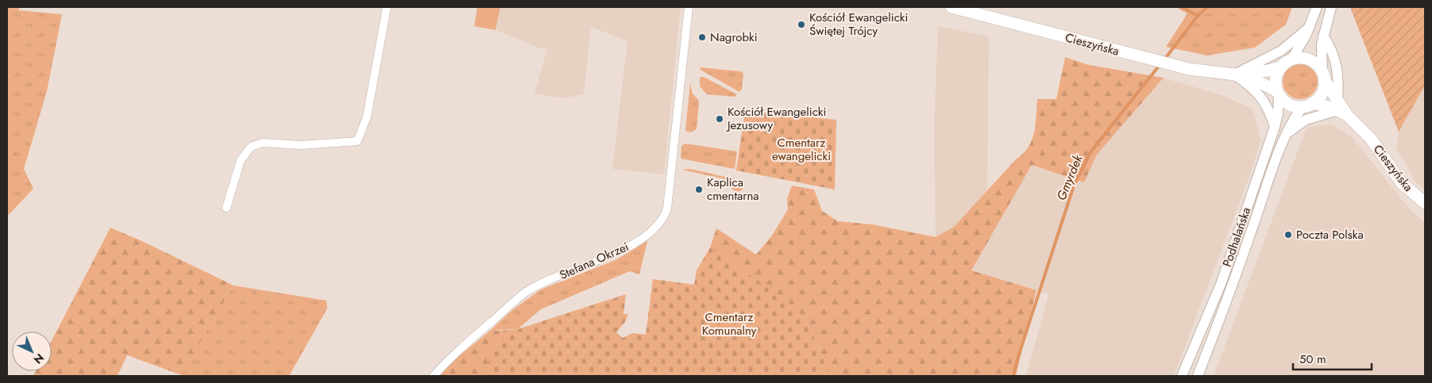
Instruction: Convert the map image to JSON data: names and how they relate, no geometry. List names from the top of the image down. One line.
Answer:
{"streets":{"main road":["Cieszyńska"],"street":["Podhalańska","Stefana Okrzei"]},"crossings":[["Cieszyńska","Podhalańska"]],"water":["Gmyrdek"],"parks":["Cmentarz ewangelicki","Cmentarz Komunalny"],"places":["Kościół Ewangelicki Świętej Trójcy","Nagrobki","Kościół Ewangelicki Jezusowy","Kaplica cmentarna","Poczta Polska"],"scale_bar":"50 m","north":"bottom right"}
